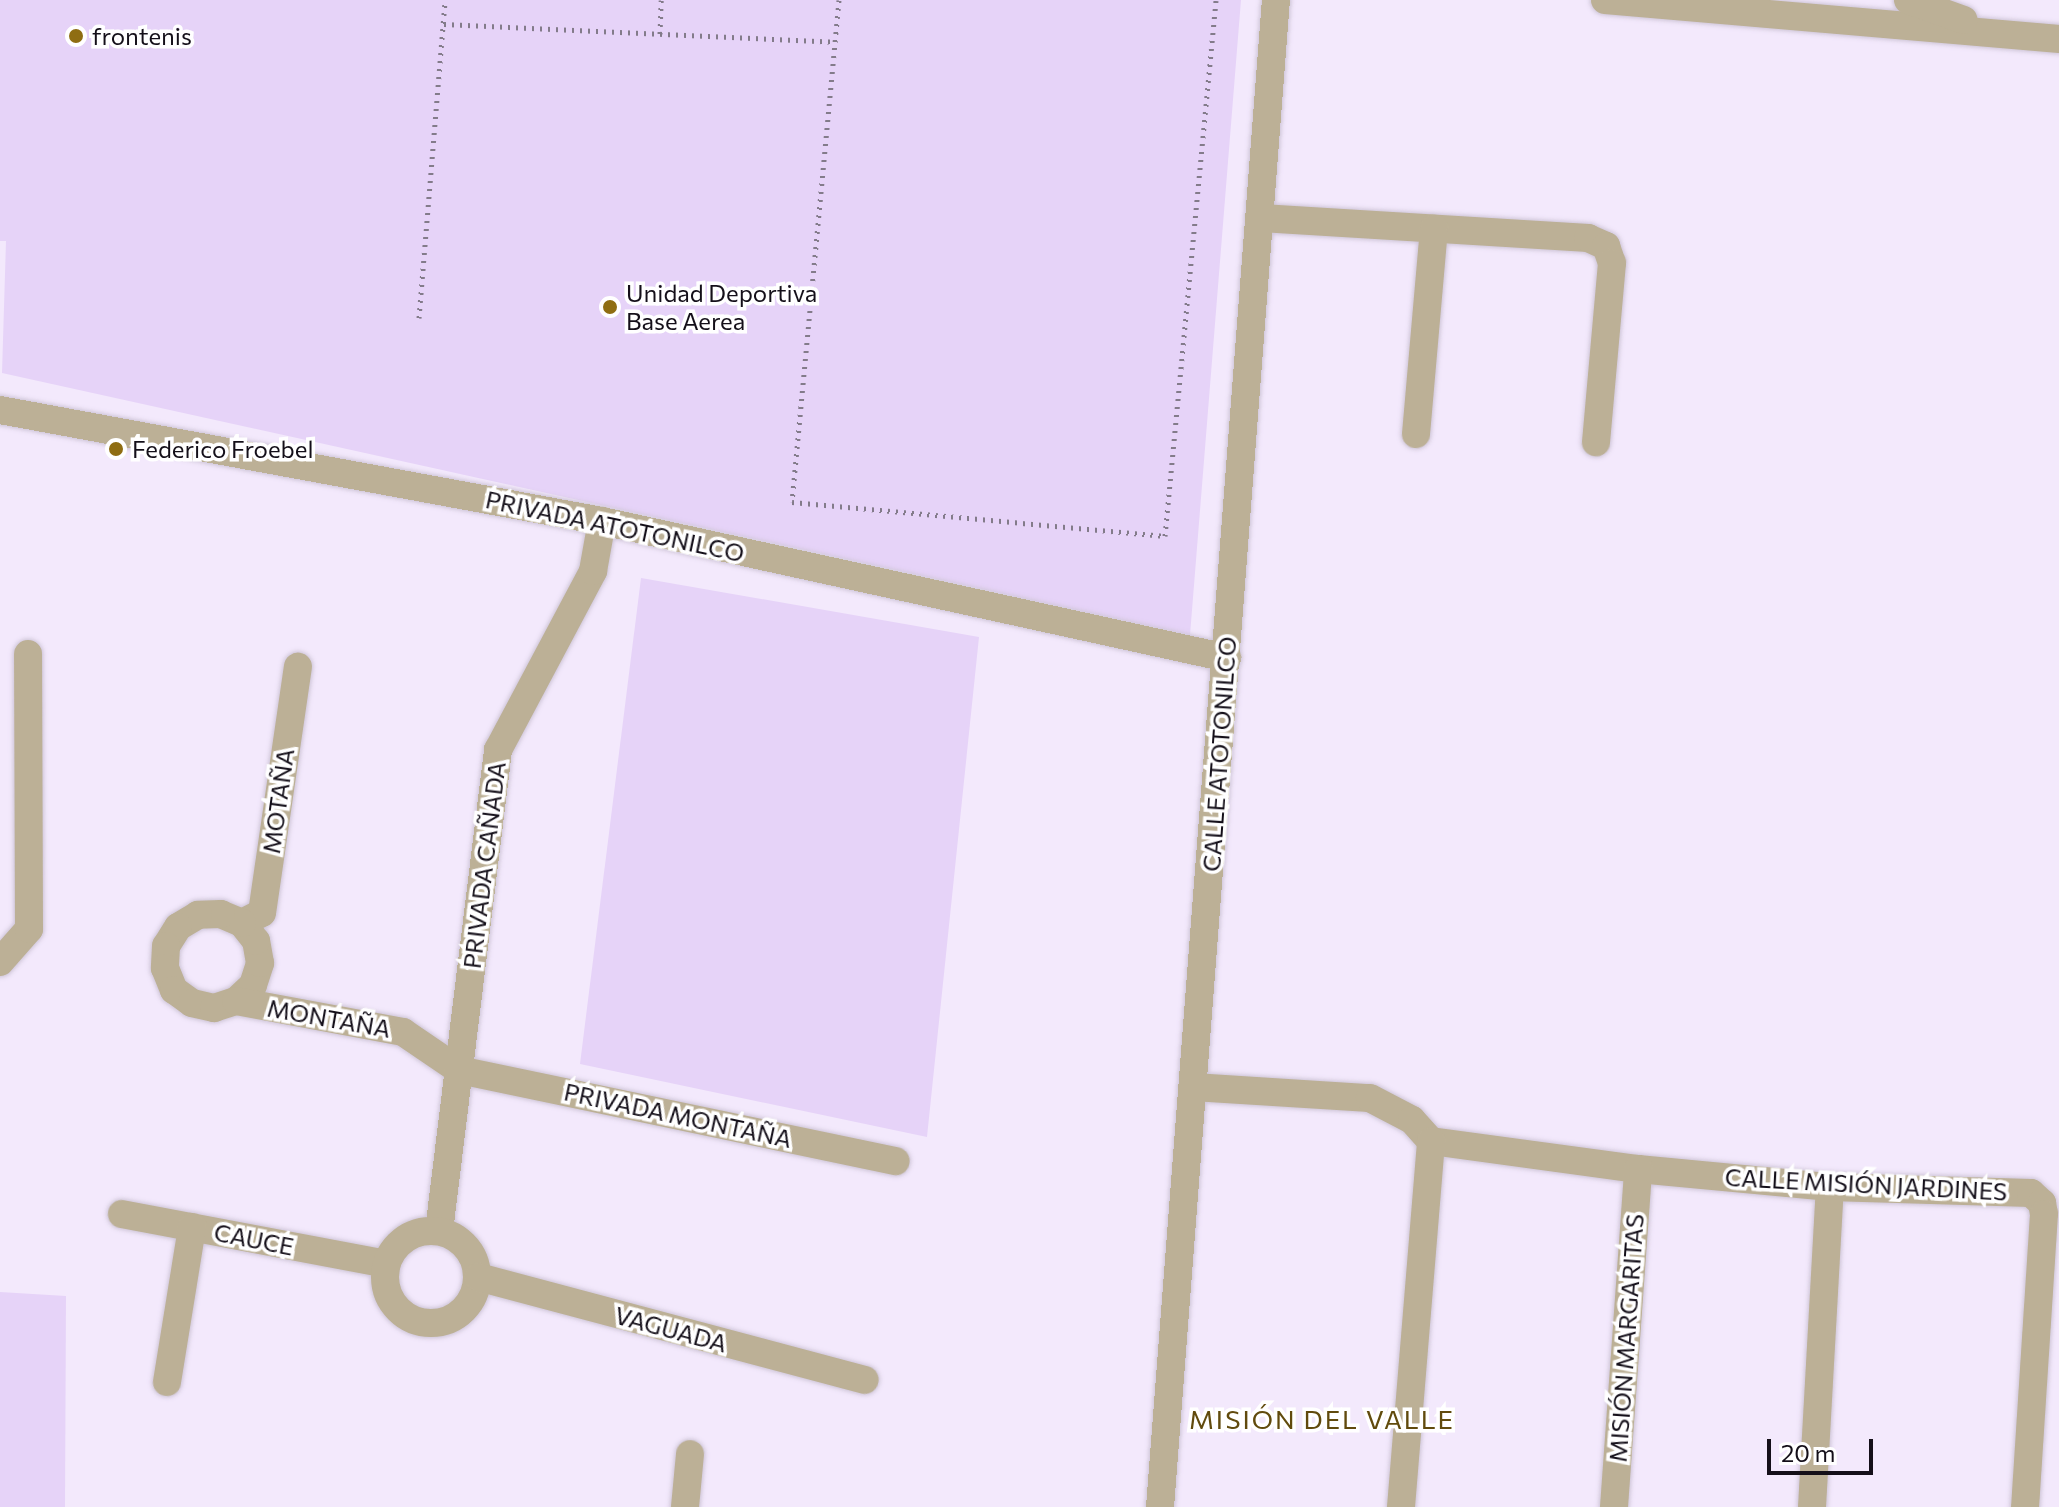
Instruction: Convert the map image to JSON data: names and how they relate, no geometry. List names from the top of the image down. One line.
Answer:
{"streets":{"street":["PRIVADA ATOTONILCO","CALLE ATOTONILCO","MOTAÑA","PRIVADA CAÑADA","MONTAÑA","PRIVADA MONTAÑA","CALLE MISIÓN JARDINES","CAUCE","VAGUADA","MISIÓN MARGARITAS"]},"crossings":[["PRIVADA ATOTONILCO","CALLE ATOTONILCO"],["PRIVADA ATOTONILCO","PRIVADA CAÑADA"],["MOTAÑA","MONTAÑA"],["PRIVADA CAÑADA","MONTAÑA"],["PRIVADA CAÑADA","PRIVADA MONTAÑA"],["PRIVADA CAÑADA","CAUCE"],["PRIVADA CAÑADA","VAGUADA"],["MONTAÑA","PRIVADA MONTAÑA"],["CALLE MISIÓN JARDINES","MISIÓN MARGARITAS"],["CAUCE","VAGUADA"]],"districts":["MISIÓN DEL VALLE"],"places":["frontenis","Unidad Deportiva Base Aerea","Federico Froebel"],"scale_bar":"20 m"}
